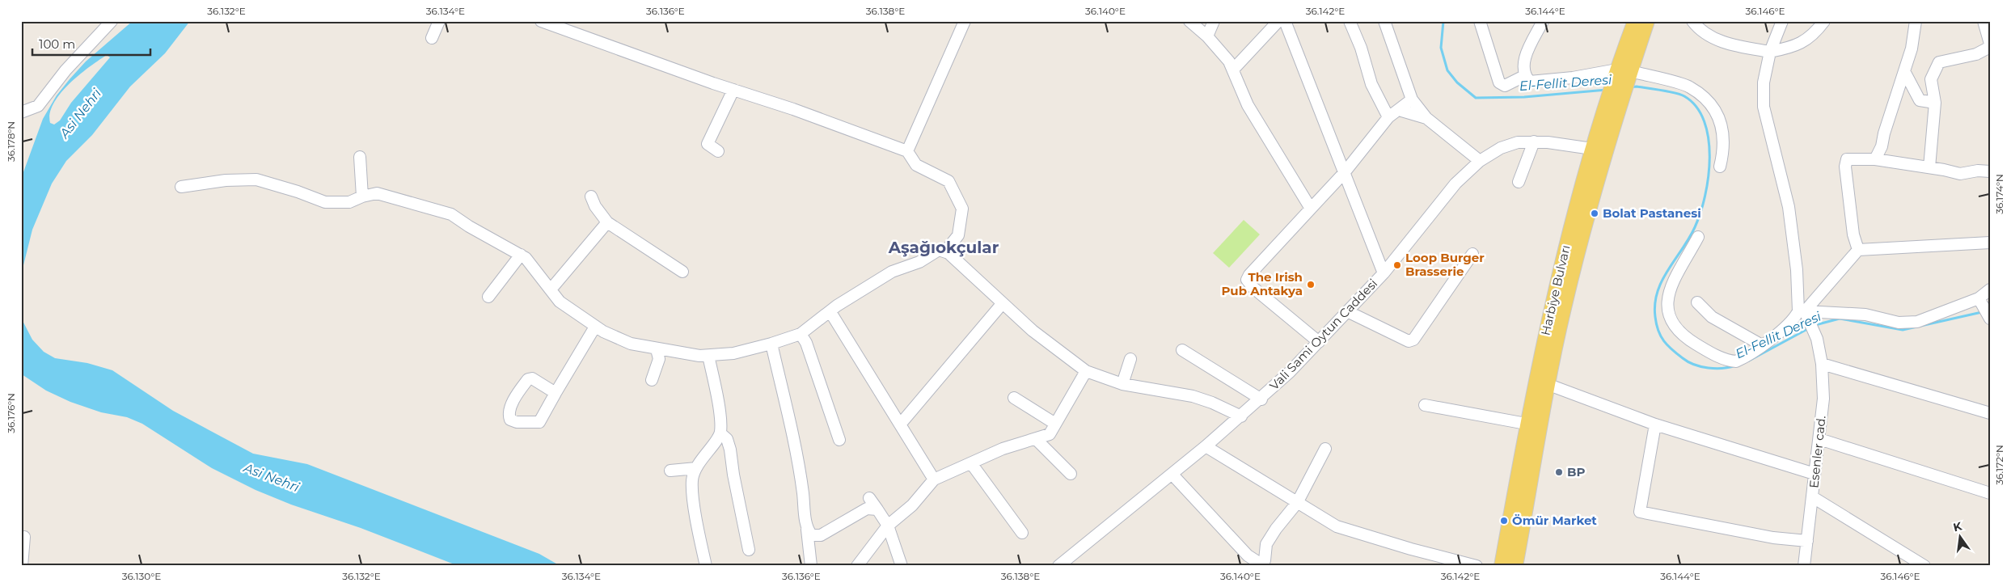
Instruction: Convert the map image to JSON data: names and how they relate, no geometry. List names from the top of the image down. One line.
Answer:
{"streets":{"main road":["Harbiye Bulvarı"],"street":["Vali Sami Oytun Caddesi","Esenler cad."]},"crossings":[["Harbiye Bulvarı","Vali Sami Oytun Caddesi"]],"districts":["Aşağıokçular"],"water":["El-Fellit Deresi","Asi Nehri"],"places":["Bolat Pastanesi","Loop Burger Brasserie","The Irish Pub Antakya","BP","Ömür Market"],"scale_bar":"100 m","north":"top","coordinates":["36.132°E","36.134°E","36.136°E","36.138°E","36.140°E","36.142°E","36.144°E","36.146°E","36.178°N","36.174°N","36.176°N","36.172°N","36.130°E"]}
